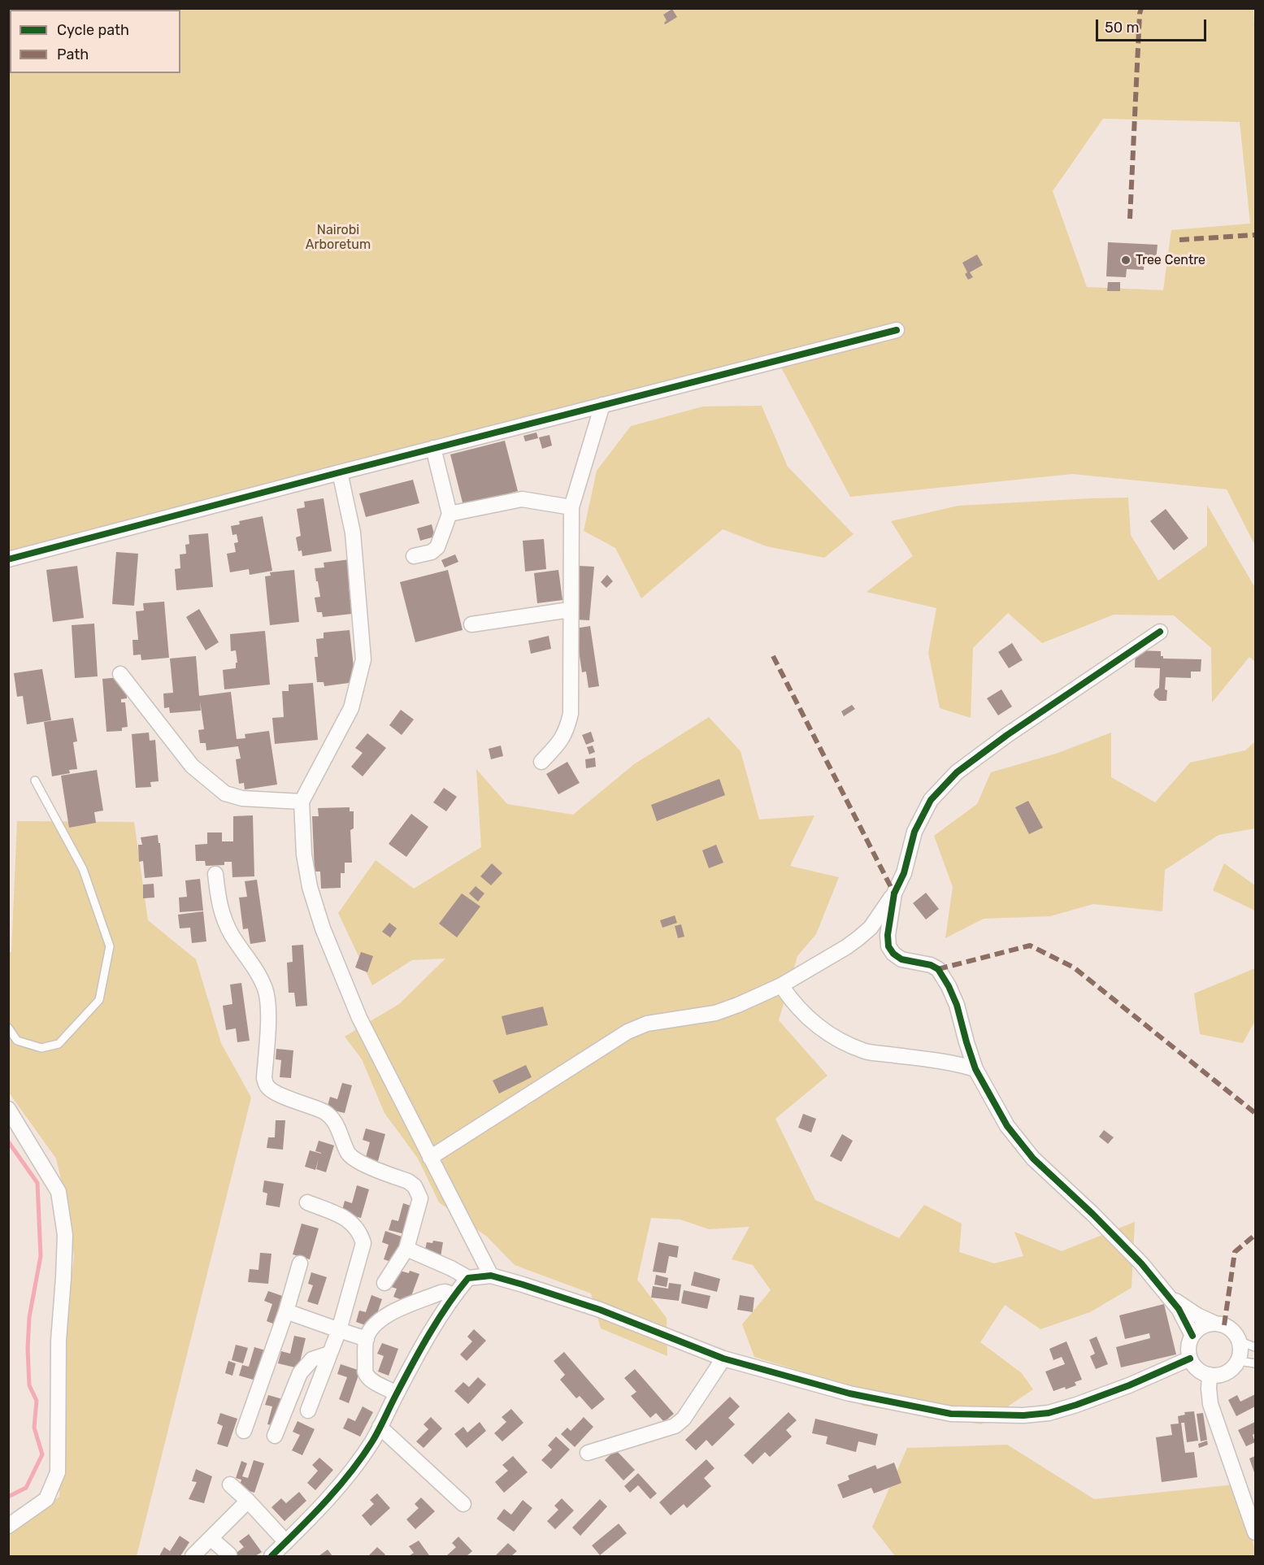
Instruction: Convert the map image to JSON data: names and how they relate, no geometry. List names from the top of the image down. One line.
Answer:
{"parks":["Nairobi Arboretum"],"places":["Tree Centre"],"legend":["Cycle path","Path"],"scale_bar":"50 m"}
